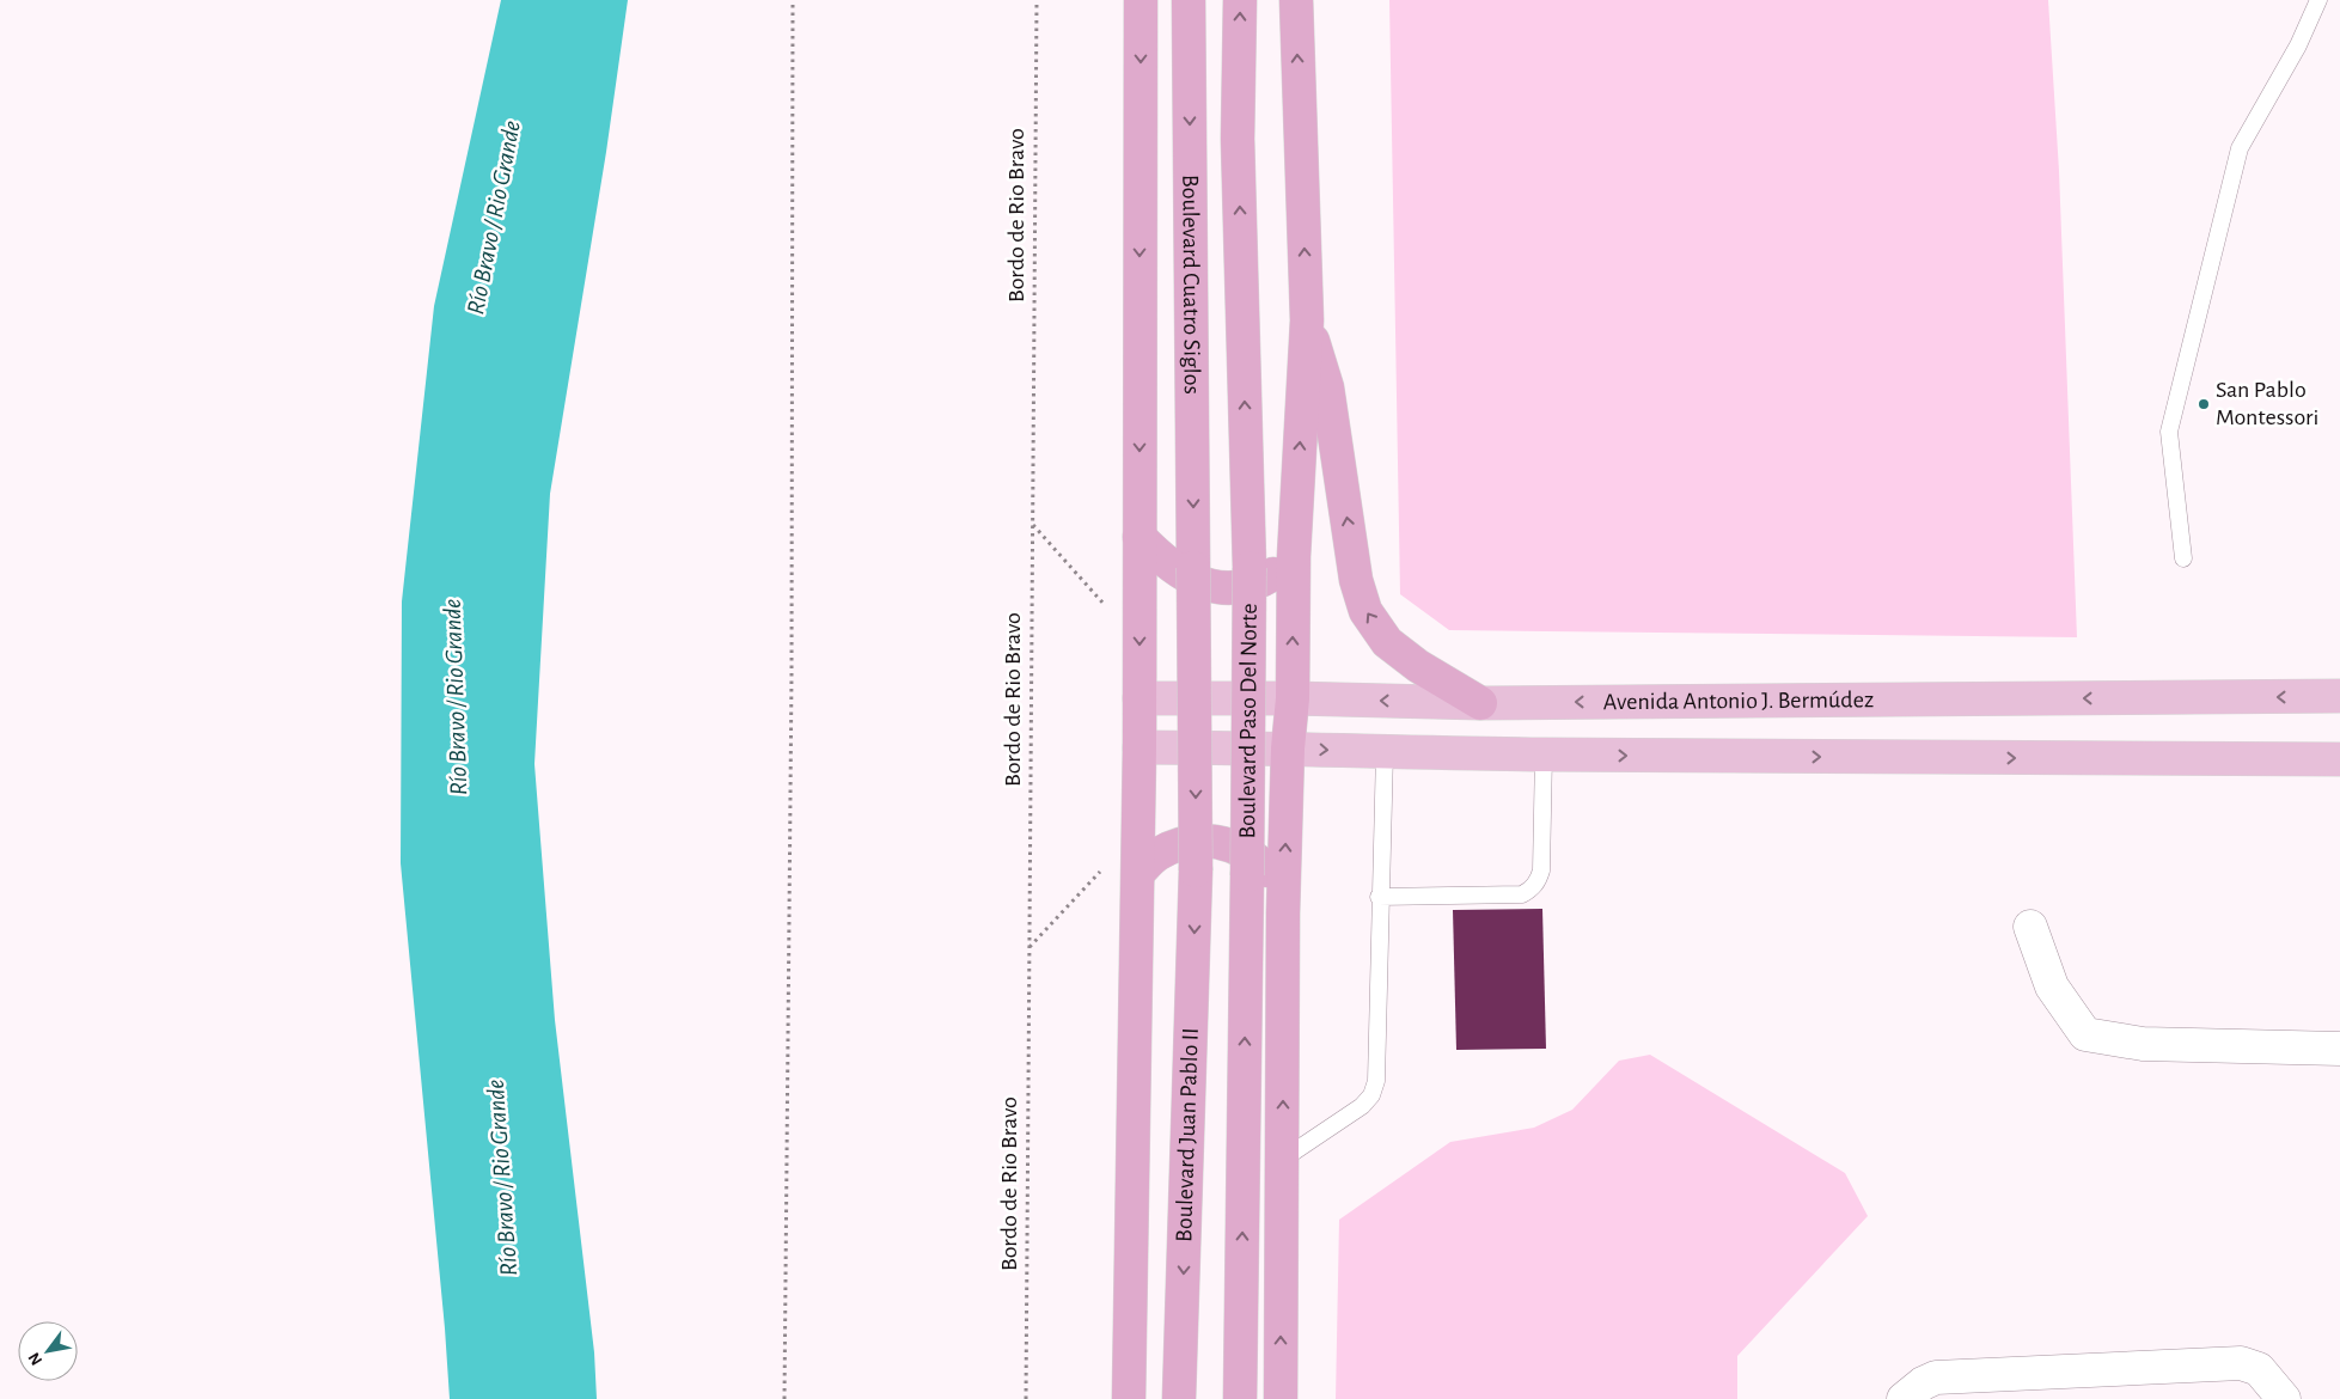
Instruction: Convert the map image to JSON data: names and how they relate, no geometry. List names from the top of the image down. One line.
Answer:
{"streets":{"highway":["Boulevard Cuatro Siglos","Boulevard Paso Del Norte","Boulevard Juan Pablo II"],"main road":["Avenida Antonio J. Bermúdez"],"path":["Bordo de Rio Bravo"]},"crossings":[["Boulevard Cuatro Siglos","Boulevard Paso Del Norte"],["Boulevard Cuatro Siglos","Boulevard Juan Pablo II"]],"water":["Río Bravo / Rio Grande"],"places":["San Pablo Montessori"],"north":"bottom left"}
